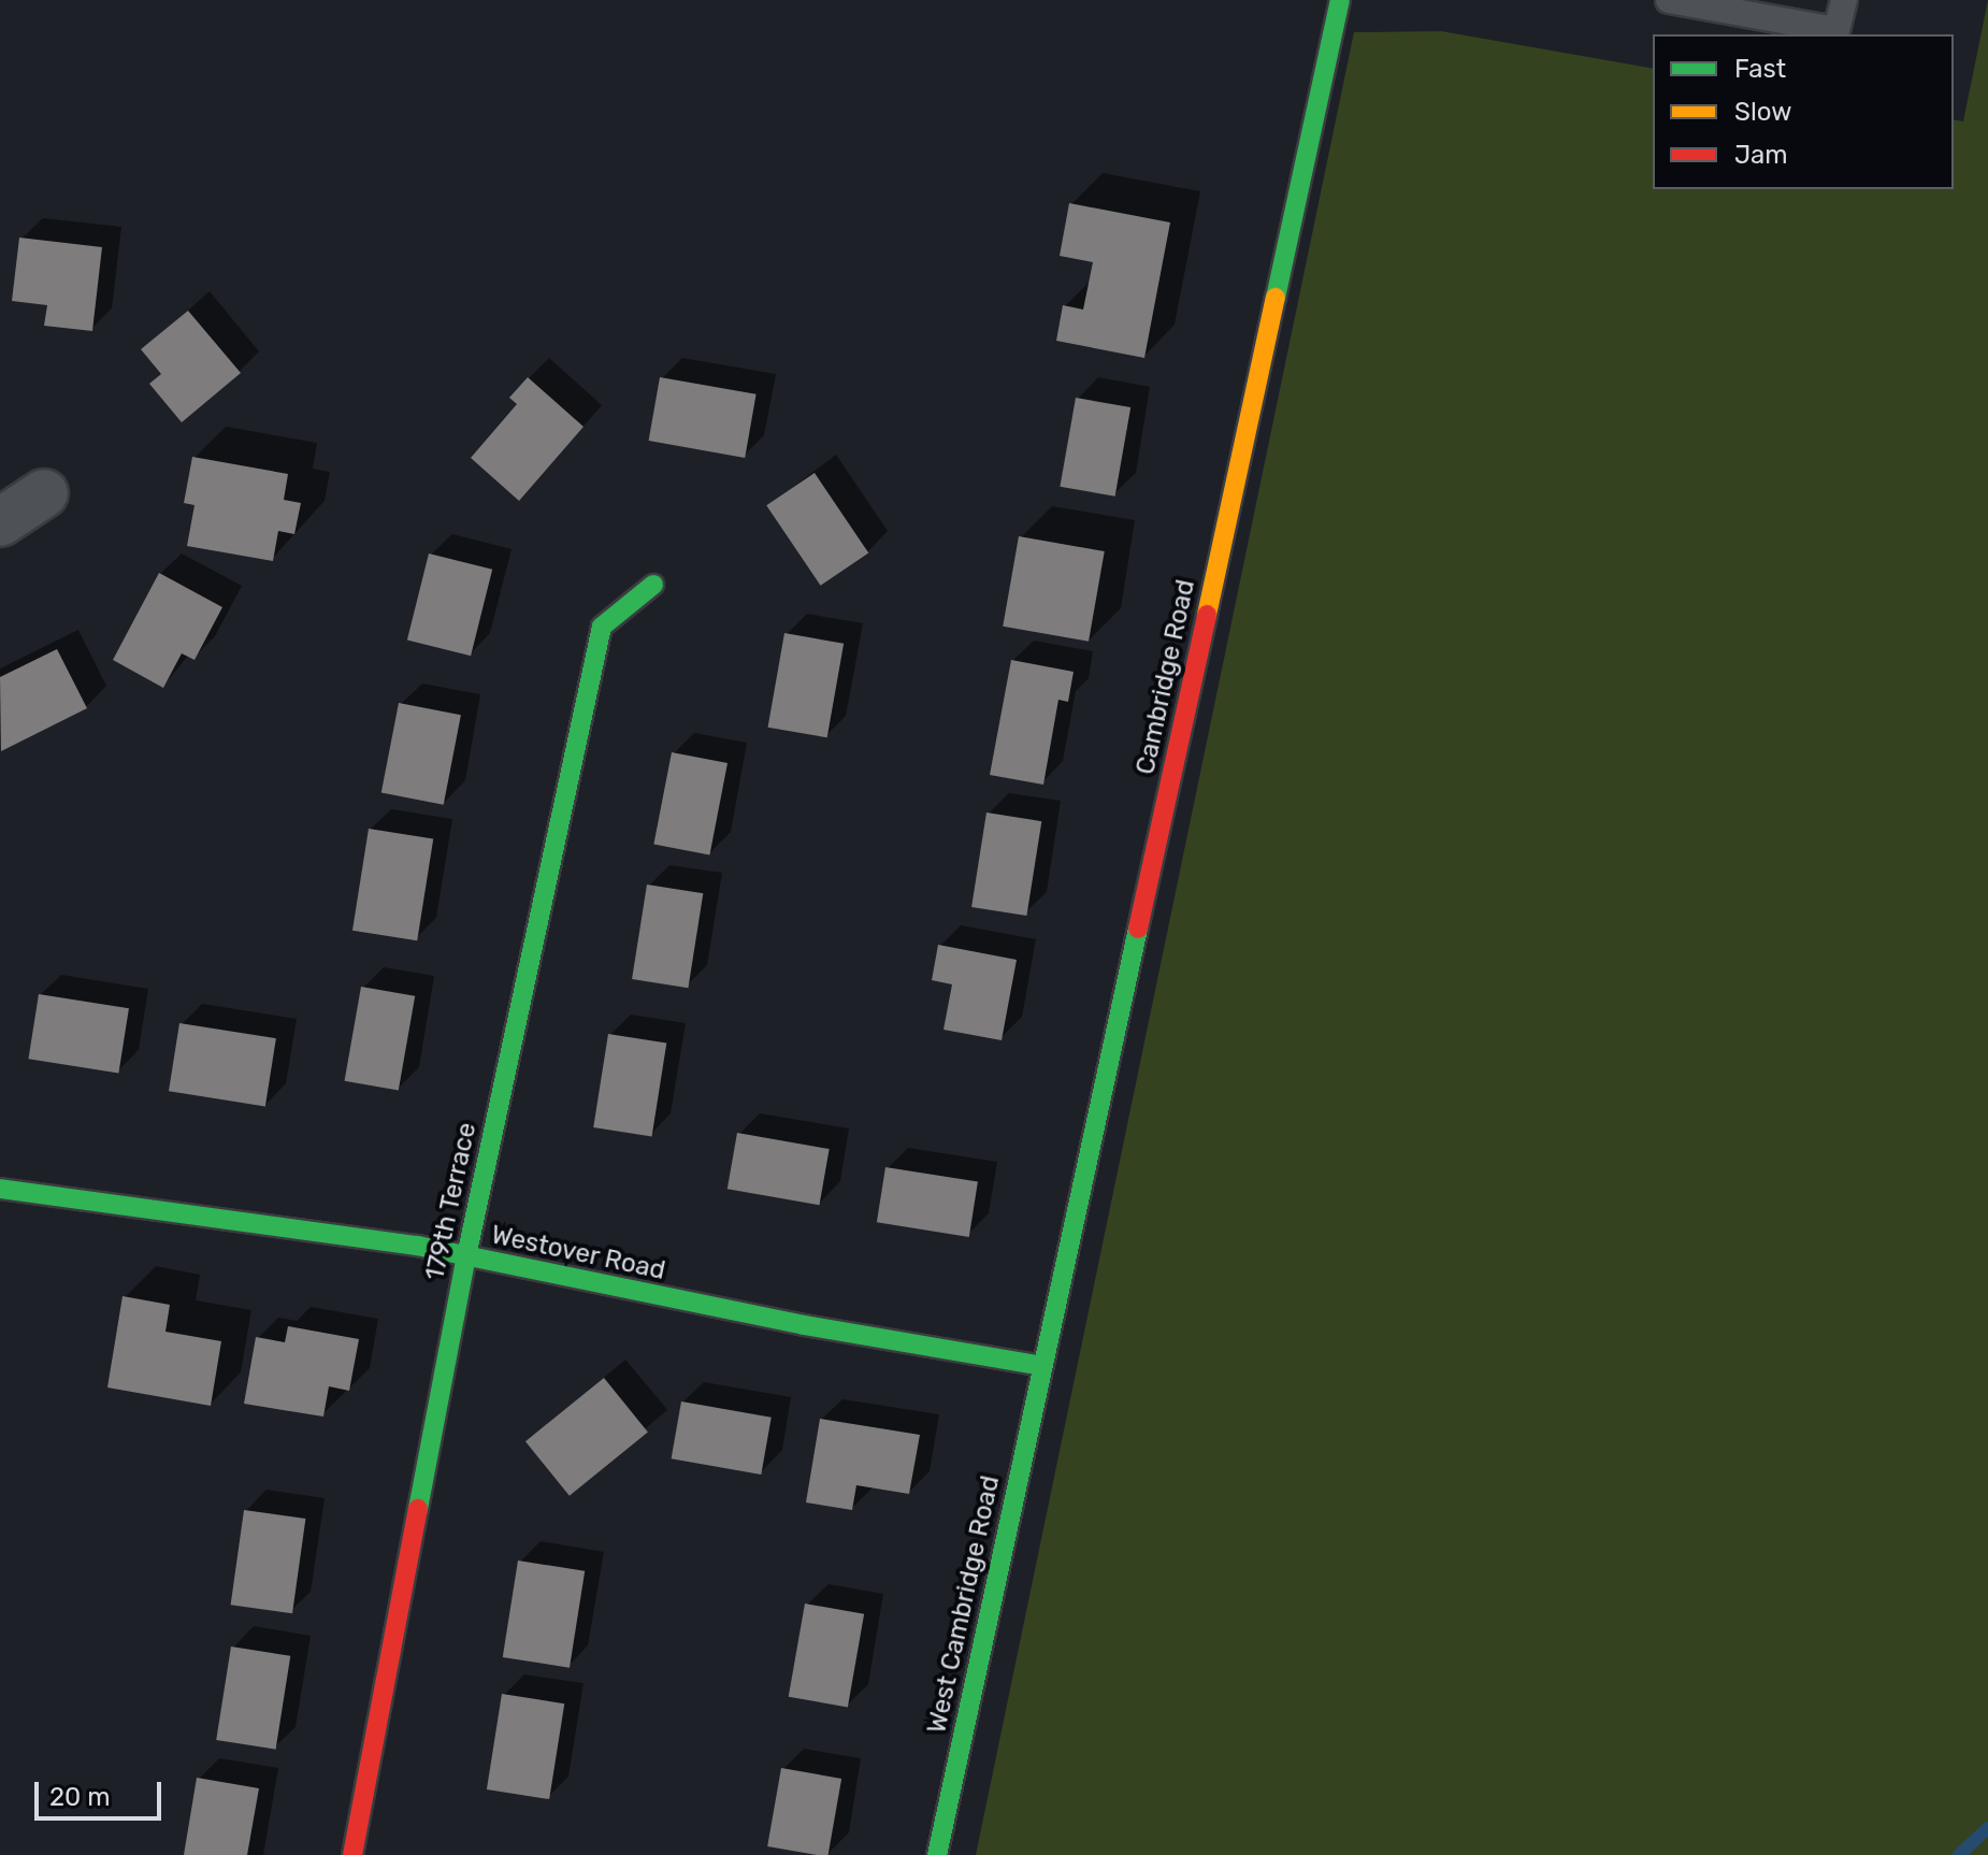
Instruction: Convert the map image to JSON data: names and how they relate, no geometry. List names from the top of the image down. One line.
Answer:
{"streets":{"street":["Cambridge Road","179th Terrace","Westover Road","West Cambridge Road"]},"crossings":[["Cambridge Road","Westover Road"],["Cambridge Road","West Cambridge Road"],["179th Terrace","Westover Road"],["Westover Road","West Cambridge Road"]],"legend":["Fast","Slow","Jam"],"scale_bar":"20 m"}
